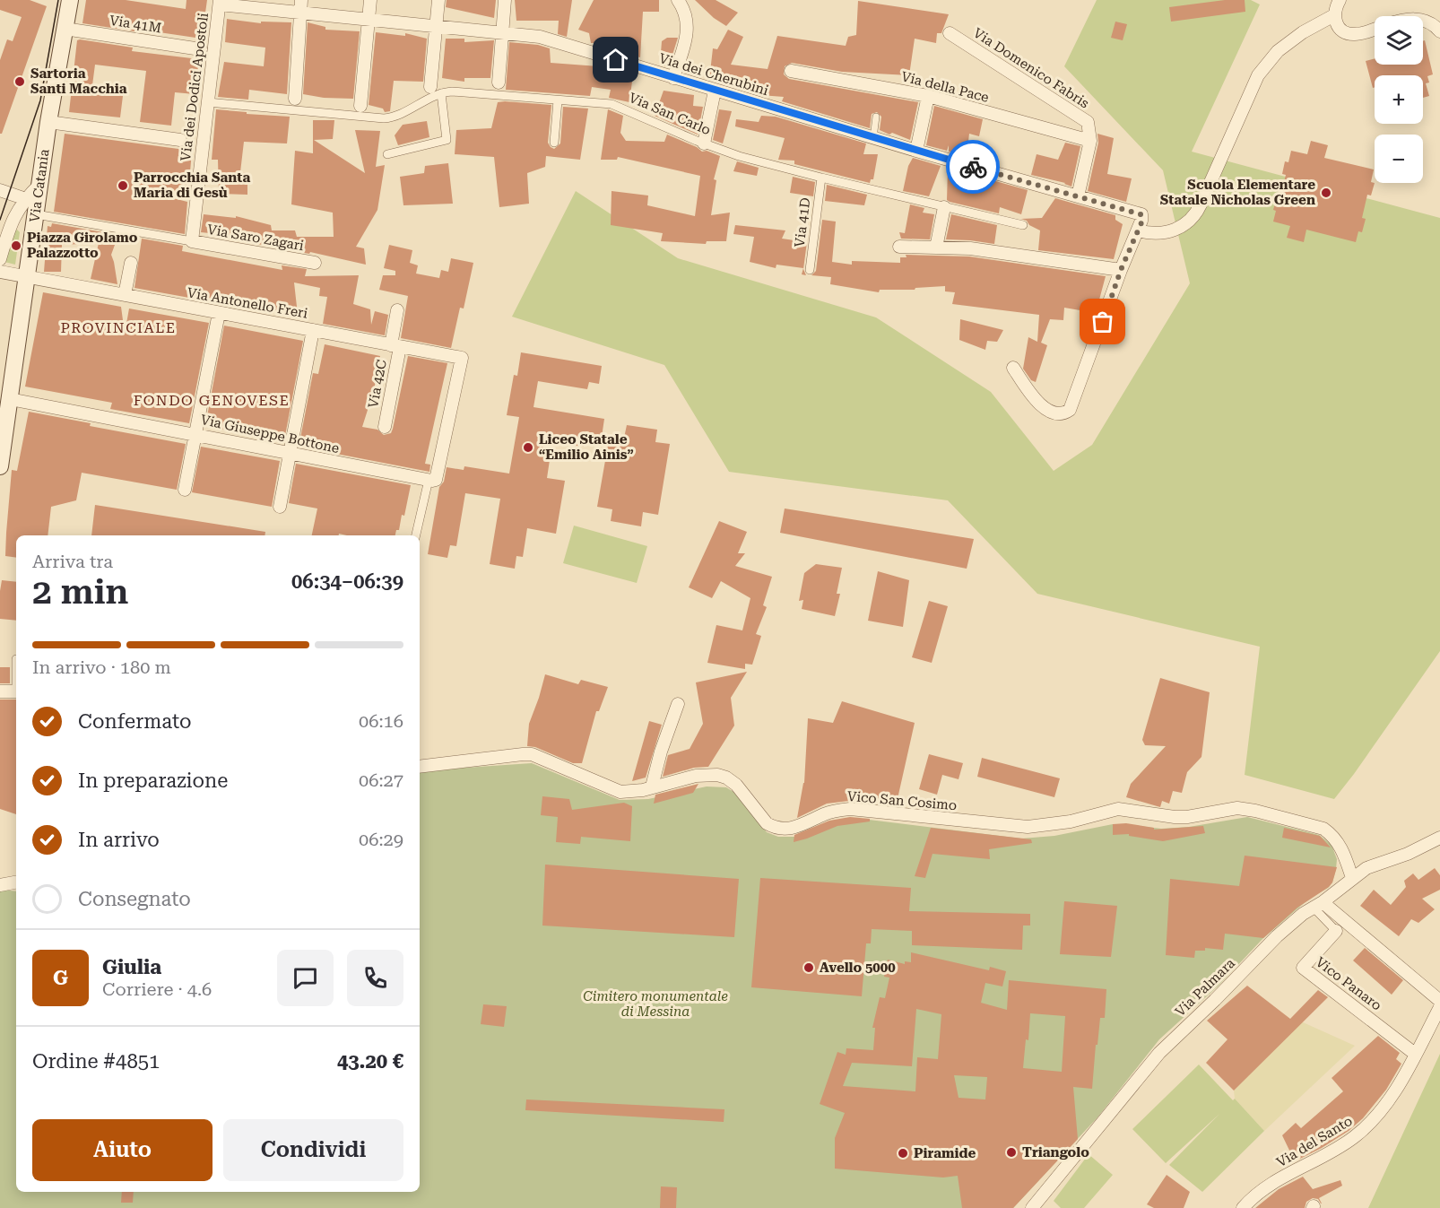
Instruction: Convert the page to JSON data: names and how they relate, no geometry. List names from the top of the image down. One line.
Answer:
{"streets":{"main road":["Via Catania"],"street":["Via 41M","Via Domenico Fabris","Via dei Cherubini","Via dei Dodici Apostoli","Via della Pace","Via San Carlo","Via 41D","Via Saro Zagari","Via Antonello Freri","Via 42C","Via Giuseppe Bottone","Vico San Cosimo","Vico Panaro","Via Palmara","Via del Santo"]},"crossings":[["Via 41M","Via Catania"],["Via Domenico Fabris","Via della Pace"],["Via dei Cherubini","Via dei Dodici Apostoli"],["Via dei Dodici Apostoli","Via San Carlo"],["Via dei Dodici Apostoli","Via Saro Zagari"],["Via San Carlo","Via 41D"],["Via Catania","Via Antonello Freri"],["Via Catania","Via Giuseppe Bottone"],["Via Antonello Freri","Via 42C"],["Via Antonello Freri","Via Giuseppe Bottone"],["Vico San Cosimo","Via Palmara"],["Vico Panaro","Via Palmara"],["Vico Panaro","Via del Santo"]],"districts":["PROVINCIALE","FONDO GENOVESE"],"parks":["Cimitero monumentale di Messina"],"places":["Sartoria Santi Macchia","Parrocchia Santa Maria di Gesù","Scuola Elementare Statale Nicholas Green","Piazza Girolamo Palazzotto","Liceo Statale “Emilio Ainis”","Avello 5000","Triangolo","Piramide"],"page":{"map_buttons":["+","−"],"heading":["2 min","Arriva tra","06:34–06:39"],"panel":["Giulia","Corriere · 4.6","Ordine #4851","43.20 €"],"bar":"In arrivo · 180 m","list":[["Confermato","06:16"],["In preparazione","06:27"],["In arrivo","06:29"],"Consegnato"],"round":"G","buttons":["Aiuto","Condividi"]}}
